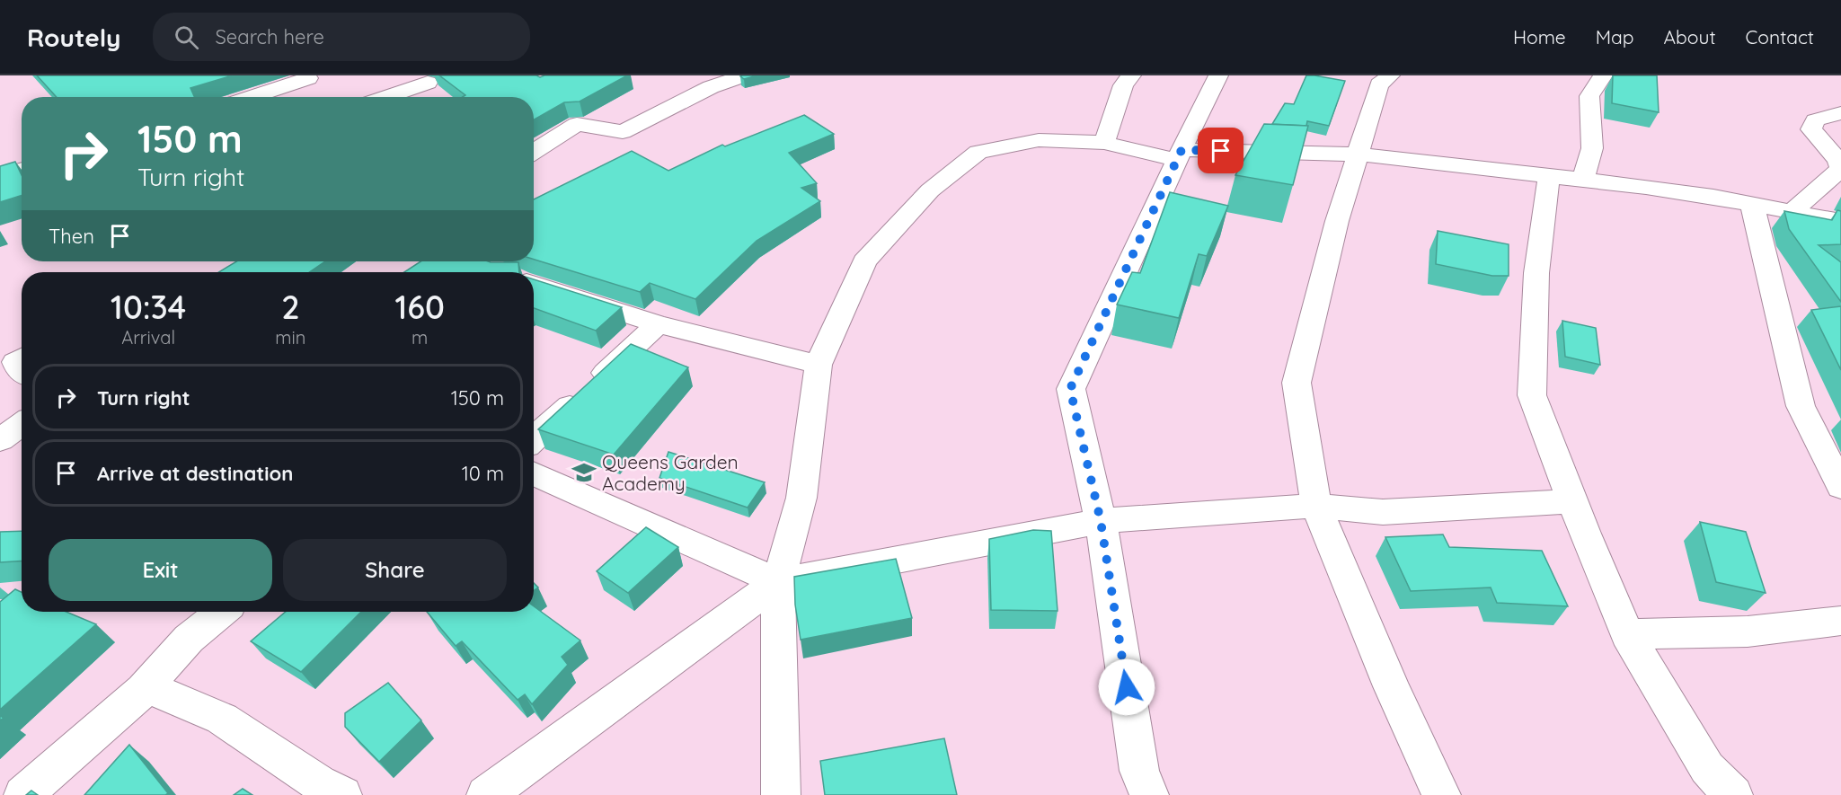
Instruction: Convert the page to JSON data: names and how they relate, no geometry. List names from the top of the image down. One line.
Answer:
{"places":{"school or university":["Queens Garden Academy"]},"page":{"header":"Routely","search":"Search here","nav":["Home","Map","About","Contact"],"turn":["150 m","Turn right"],"then":"Then","eta":["10:34","Arrival","2","min","160","m"],"list":[{"name":"Turn right","value":"150 m"},{"name":"Arrive at destination","value":"10 m"}],"buttons":["Exit","Share"]}}
